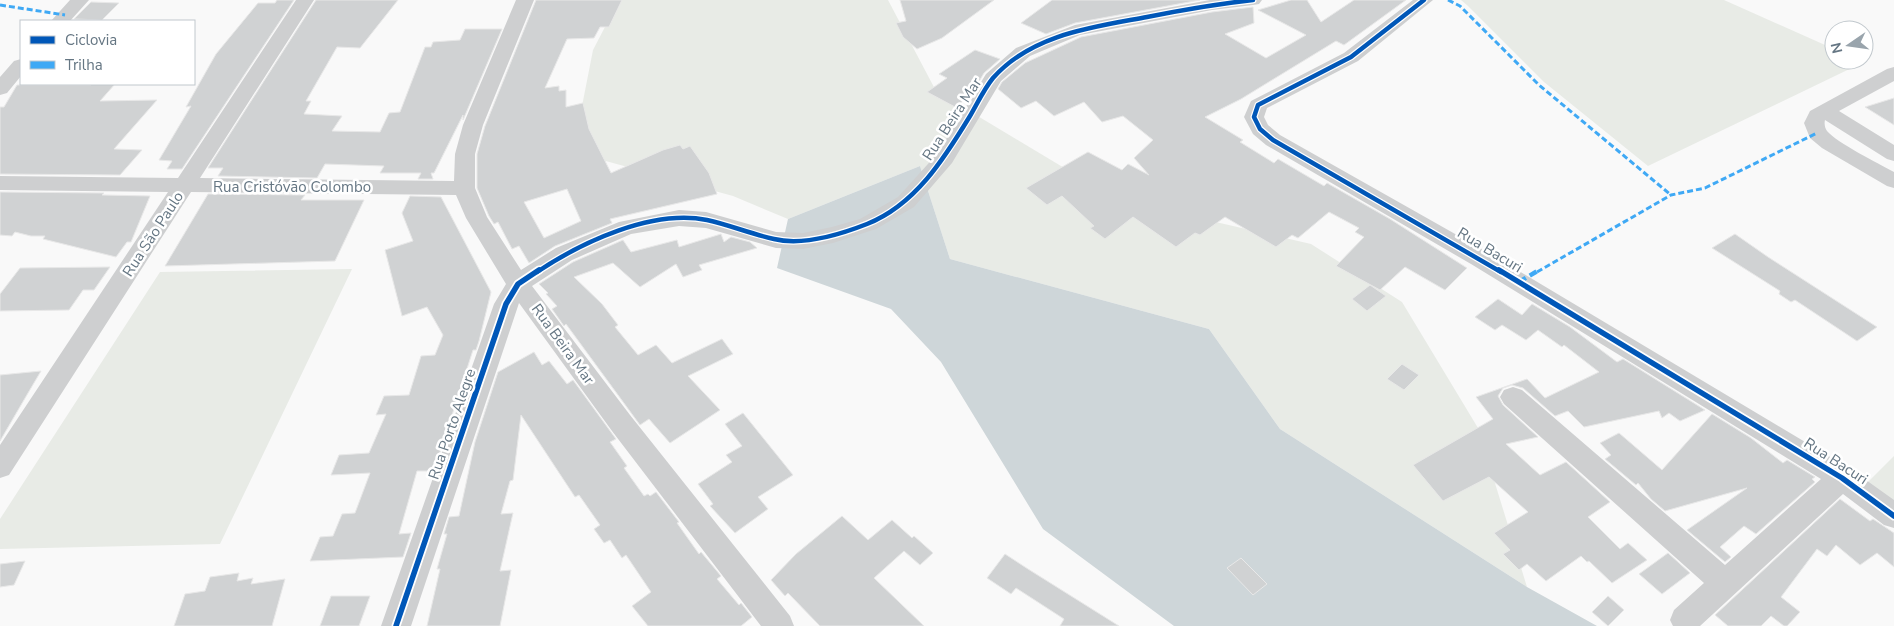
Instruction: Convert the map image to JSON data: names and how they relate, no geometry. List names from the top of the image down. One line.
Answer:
{"streets":{"street":["Rua Beira Mar","Rua Cristóvão Colombo","Rua São Paulo","Rua Bacuri","Rua Porto Alegre"]},"crossings":[["Rua Beira Mar","Rua Cristóvão Colombo"],["Rua Beira Mar","Rua Porto Alegre"],["Rua Cristóvão Colombo","Rua São Paulo"]],"legend":["Ciclovia","Trilha"],"north":"left"}
